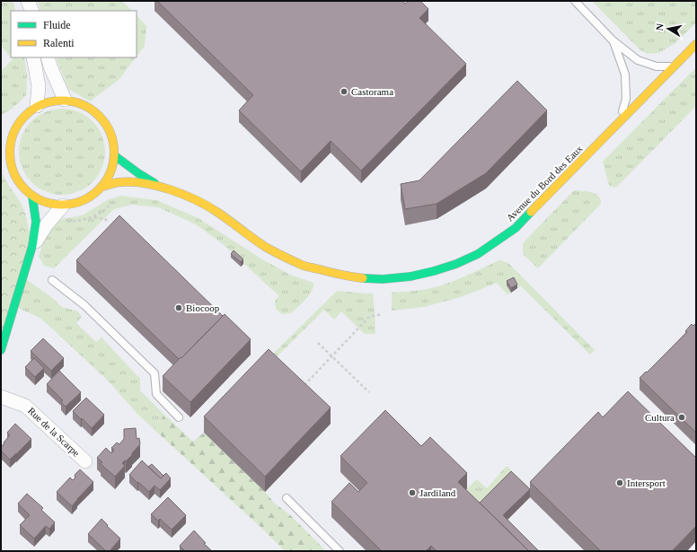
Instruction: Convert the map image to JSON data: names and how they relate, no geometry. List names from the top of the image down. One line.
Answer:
{"streets":{"street":["Avenue du Bord des Eaux","Rue de la Scarpe"]},"places":["Castorama","Biocoop","Cultura","Intersport","Jardiland"],"legend":["Fluide","Ralenti"],"north":"left"}
